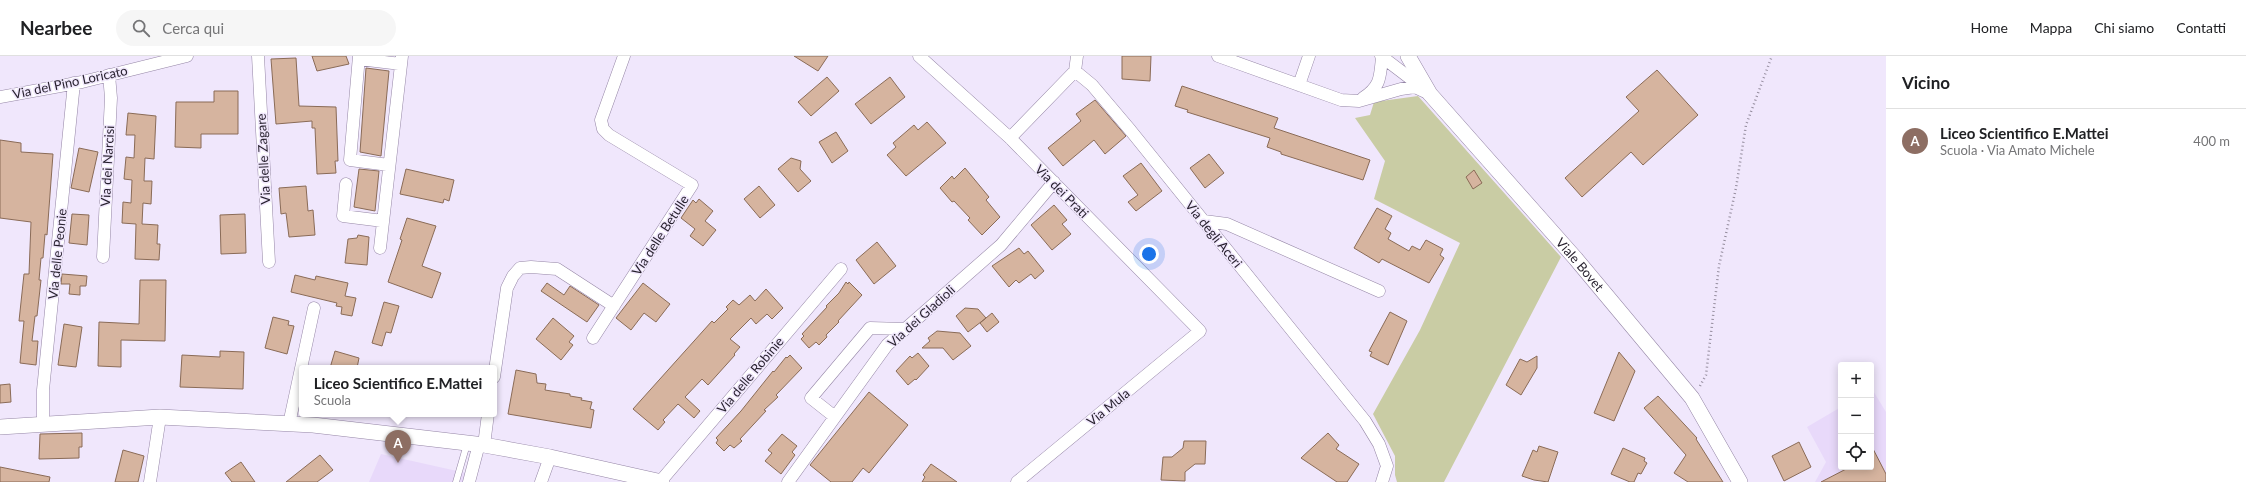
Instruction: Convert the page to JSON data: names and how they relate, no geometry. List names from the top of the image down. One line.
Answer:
{"streets":{"street":["Via del Pino Loricato","Via delle Zagare","Via dei Narcisi","Via dei Prati","Via degli Aceri","Via delle Betulle","Via delle Peonie","Viale Bovet","Via dei Gladioli","Via delle Robinie","Via Mula"]},"crossings":[["Via del Pino Loricato","Via dei Narcisi"],["Via del Pino Loricato","Via delle Peonie"],["Via dei Prati","Via dei Gladioli"],["Via dei Prati","Via Mula"]],"page":{"header":"Nearbee","search":"Cerca qui","nav":["Home","Mappa","Chi siamo","Contatti"],"heading":"Vicino","list":[{"mark":"A","name":"Liceo Scientifico E.Mattei","note":"Scuola · Via Amato Michele","value":"400 m"}],"map_buttons":["+","−"],"popup":["Liceo Scientifico E.Mattei","Scuola"],"pins":"A"}}
